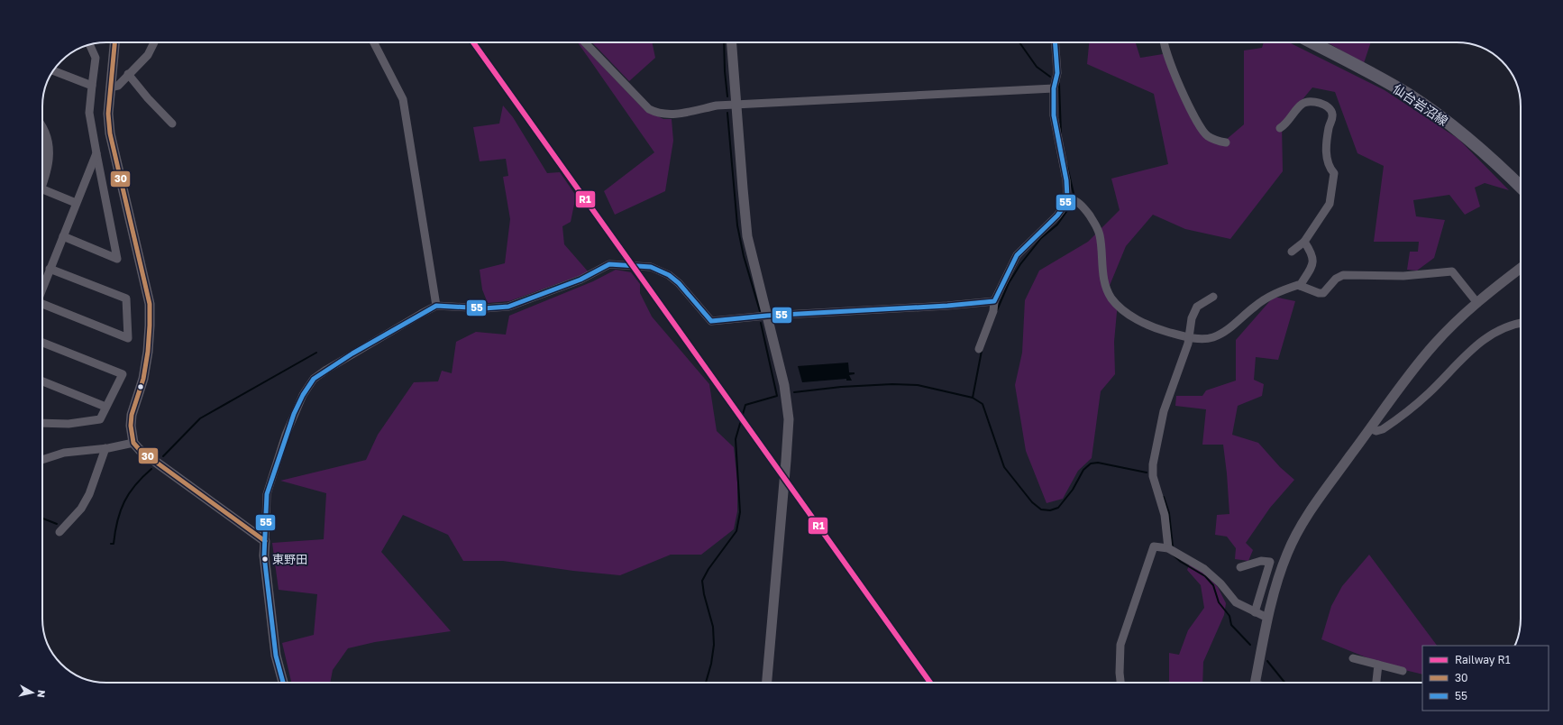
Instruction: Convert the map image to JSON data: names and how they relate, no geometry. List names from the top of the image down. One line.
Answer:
{"streets":{"main road":["仙台岩沼線"]},"places":["東野田"],"lines":["rail line R1","transit line 30","transit line 55"],"legend":["Railway R1","30","55"],"north":"right"}
